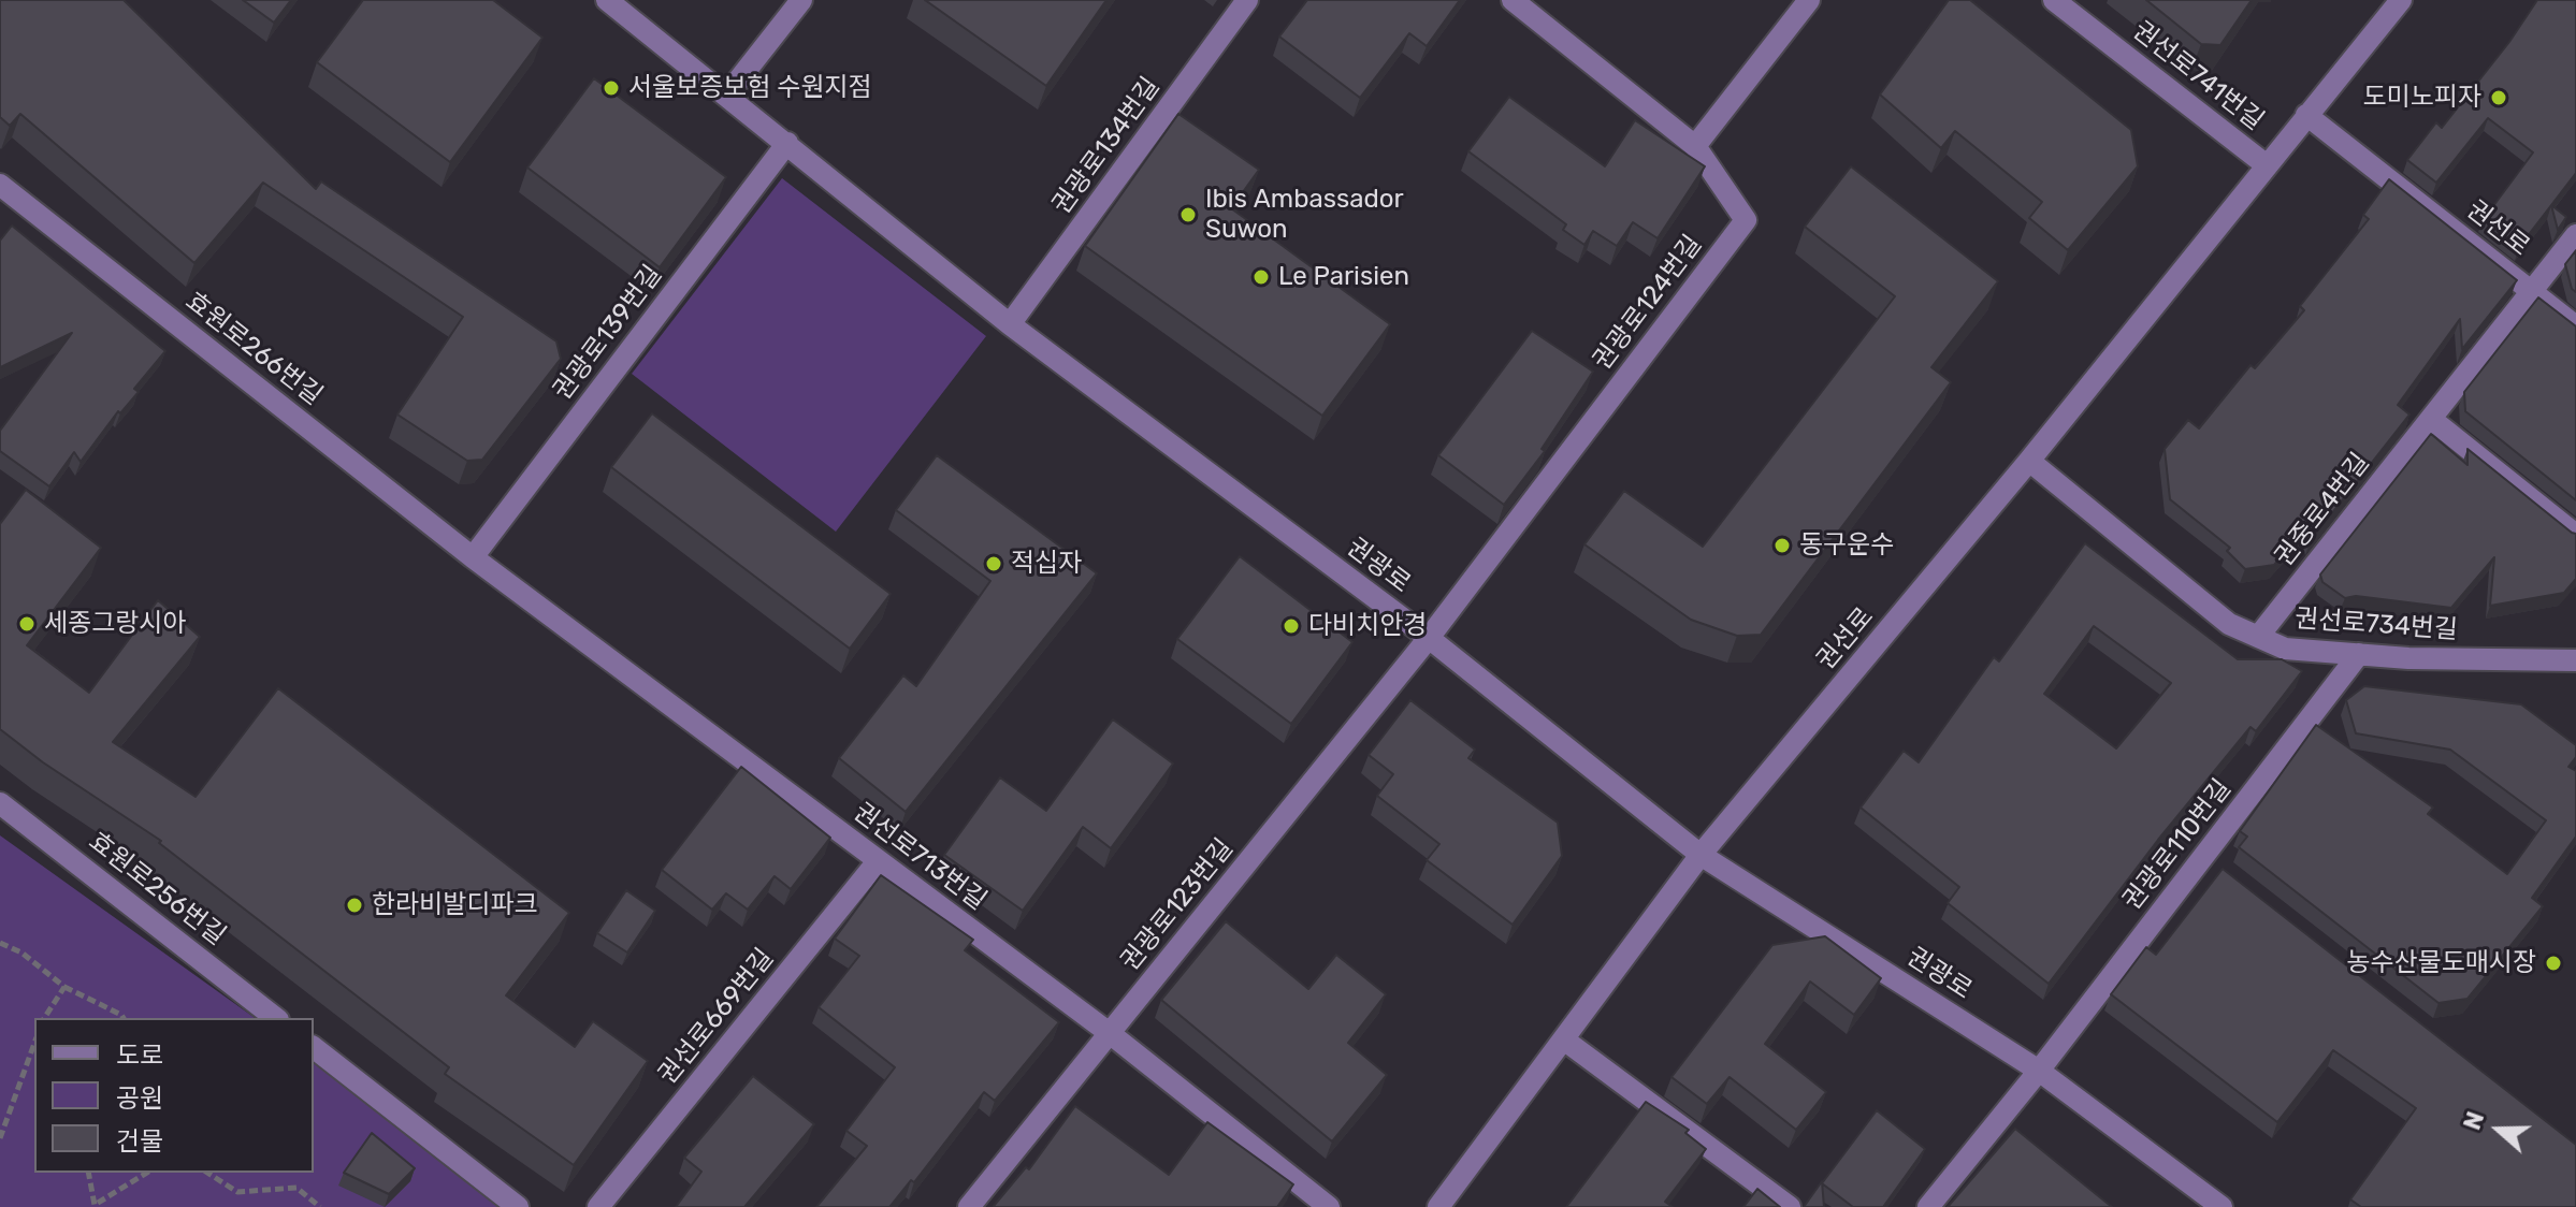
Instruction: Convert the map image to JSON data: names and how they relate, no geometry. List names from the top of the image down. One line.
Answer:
{"streets":{"street":["권선로741번길","권광로134번길","권선로","권광로124번길","권광로139번길","효원로266번길","권중로4번길","권광로","권선로734번길","권광로110번길","권선로713번길","효원로256번길","권광로123번길","권선로669번길"]},"crossings":[["권선로741번길","권선로"],["권광로134번길","권광로"],["권선로","권중로4번길"],["권선로","권광로"],["권선로","권선로734번길"],["권광로124번길","권광로"],["권광로124번길","권광로123번길"],["권광로139번길","효원로266번길"],["권광로139번길","권광로"],["권광로139번길","권선로713번길"],["효원로266번길","권선로713번길"],["권중로4번길","권선로734번길"],["권광로","권광로110번길"],["권광로","권광로123번길"],["권선로734번길","권광로110번길"],["권선로713번길","권광로123번길"],["권선로713번길","권선로669번길"]],"places":["서울보증보험 수원지점","도미노피자","Ibis Ambassador Suwon","Le Parisien","동구운수","적십자","세종그랑시아","다비치안경","한라비발디파크","농수산물도매시장"],"legend":["도로","공원","건물"],"north":"left"}
